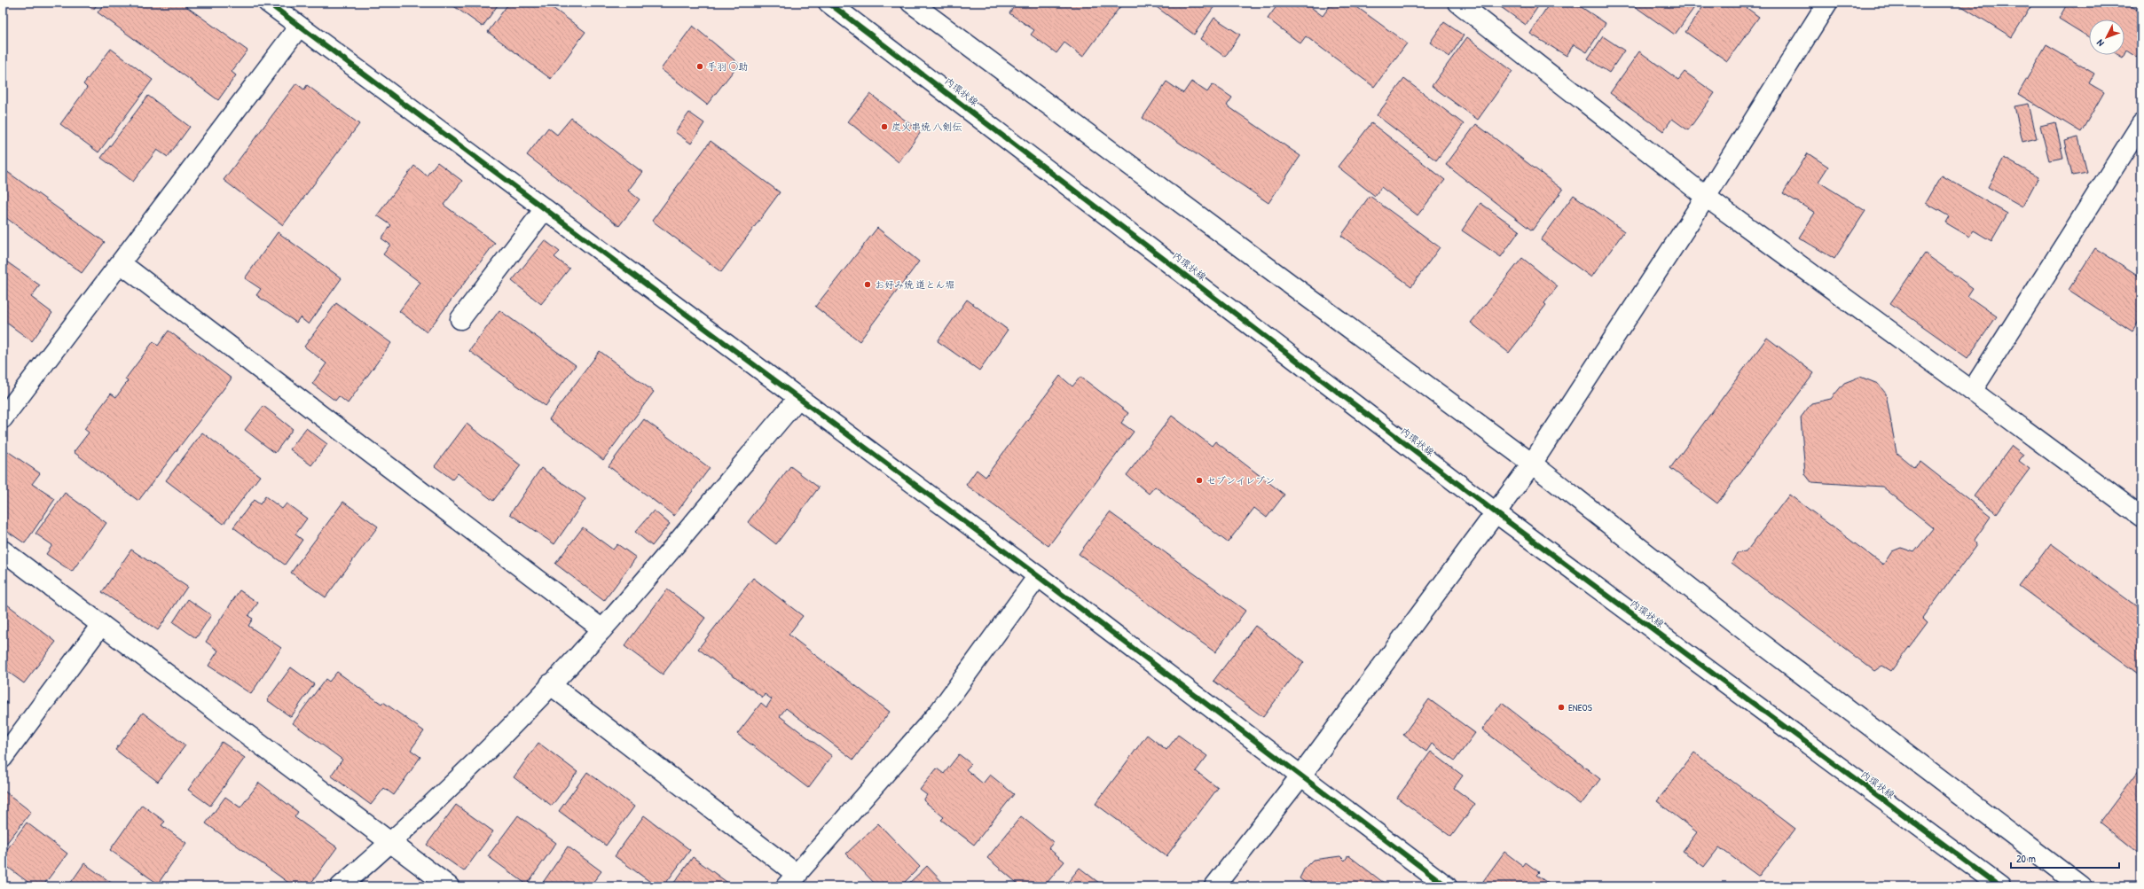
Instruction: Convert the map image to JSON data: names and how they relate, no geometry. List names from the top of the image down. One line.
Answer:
{"streets":{"street":["内環状線"]},"places":["手羽 ○助","炭火串焼 八剣伝","お好み焼 道とん堀","セブンイレブン","ENEOS"],"scale_bar":"20 m","north":"bottom left"}
